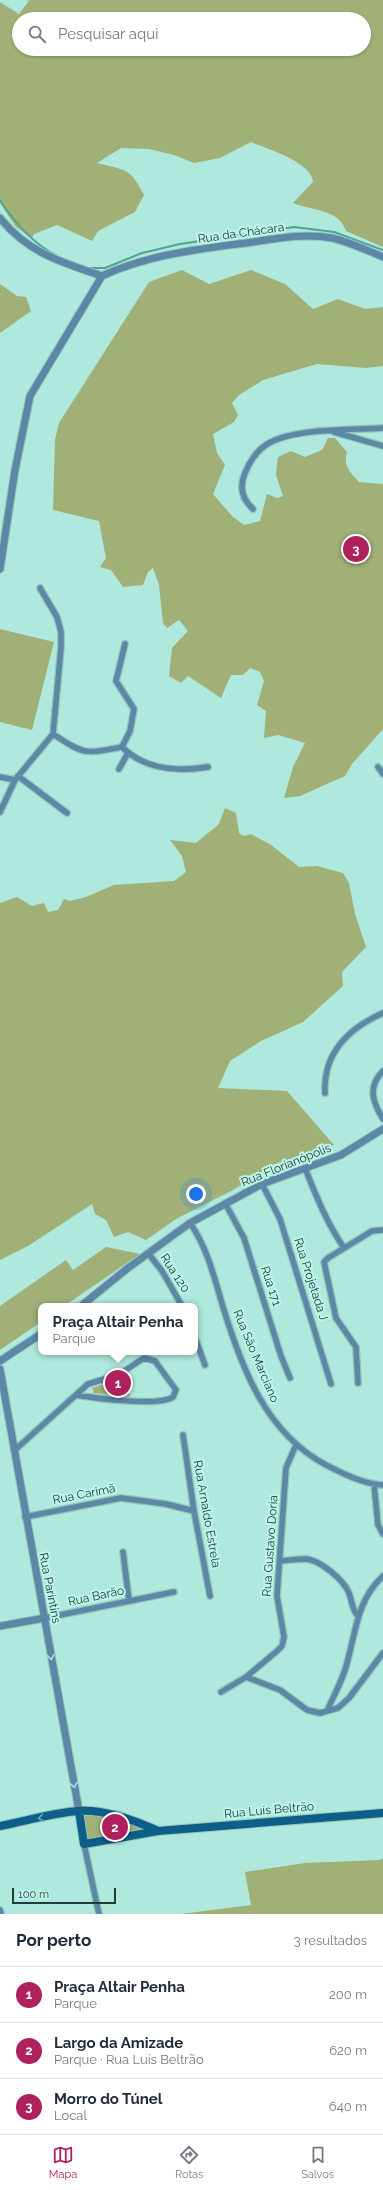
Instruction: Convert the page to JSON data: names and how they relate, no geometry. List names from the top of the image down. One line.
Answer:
{"streets":{"main road":["Rua Luís Beltrão"],"street":["Rua da Chácara","Rua Florianópolis","Rua 120","Rua Projetada J","Rua 171","Rua São Marciano","Rua Carimã","Rua Arnaldo Estrela","Rua Gustavo Doria","Rua Parintins","Rua Barão"]},"crossings":[["Rua Florianópolis","Rua 120"],["Rua Florianópolis","Rua Projetada J"],["Rua Florianópolis","Rua 171"],["Rua Florianópolis","Rua São Marciano"],["Rua São Marciano","Rua Gustavo Doria"],["Rua Carimã","Rua Arnaldo Estrela"],["Rua Carimã","Rua Parintins"],["Rua Parintins","Rua Barão"]],"one_way":["Rua Parintins"],"scale_bar":"100 m","page":{"search":"Pesquisar aqui","pins":["3","1","2"],"popup":["Praça Altair Penha","Parque"],"scale":"100 m","heading":["Por perto","3 resultados"],"list":[{"mark":"1","name":"Praça Altair Penha","note":"Parque","value":"200 m"},{"mark":"2","name":"Largo da Amizade","note":"Parque · Rua Luís Beltrão","value":"620 m"},{"mark":"3","name":"Morro do Túnel","note":"Local","value":"640 m"}],"nav":["Mapa","Rotas","Salvos"]}}
